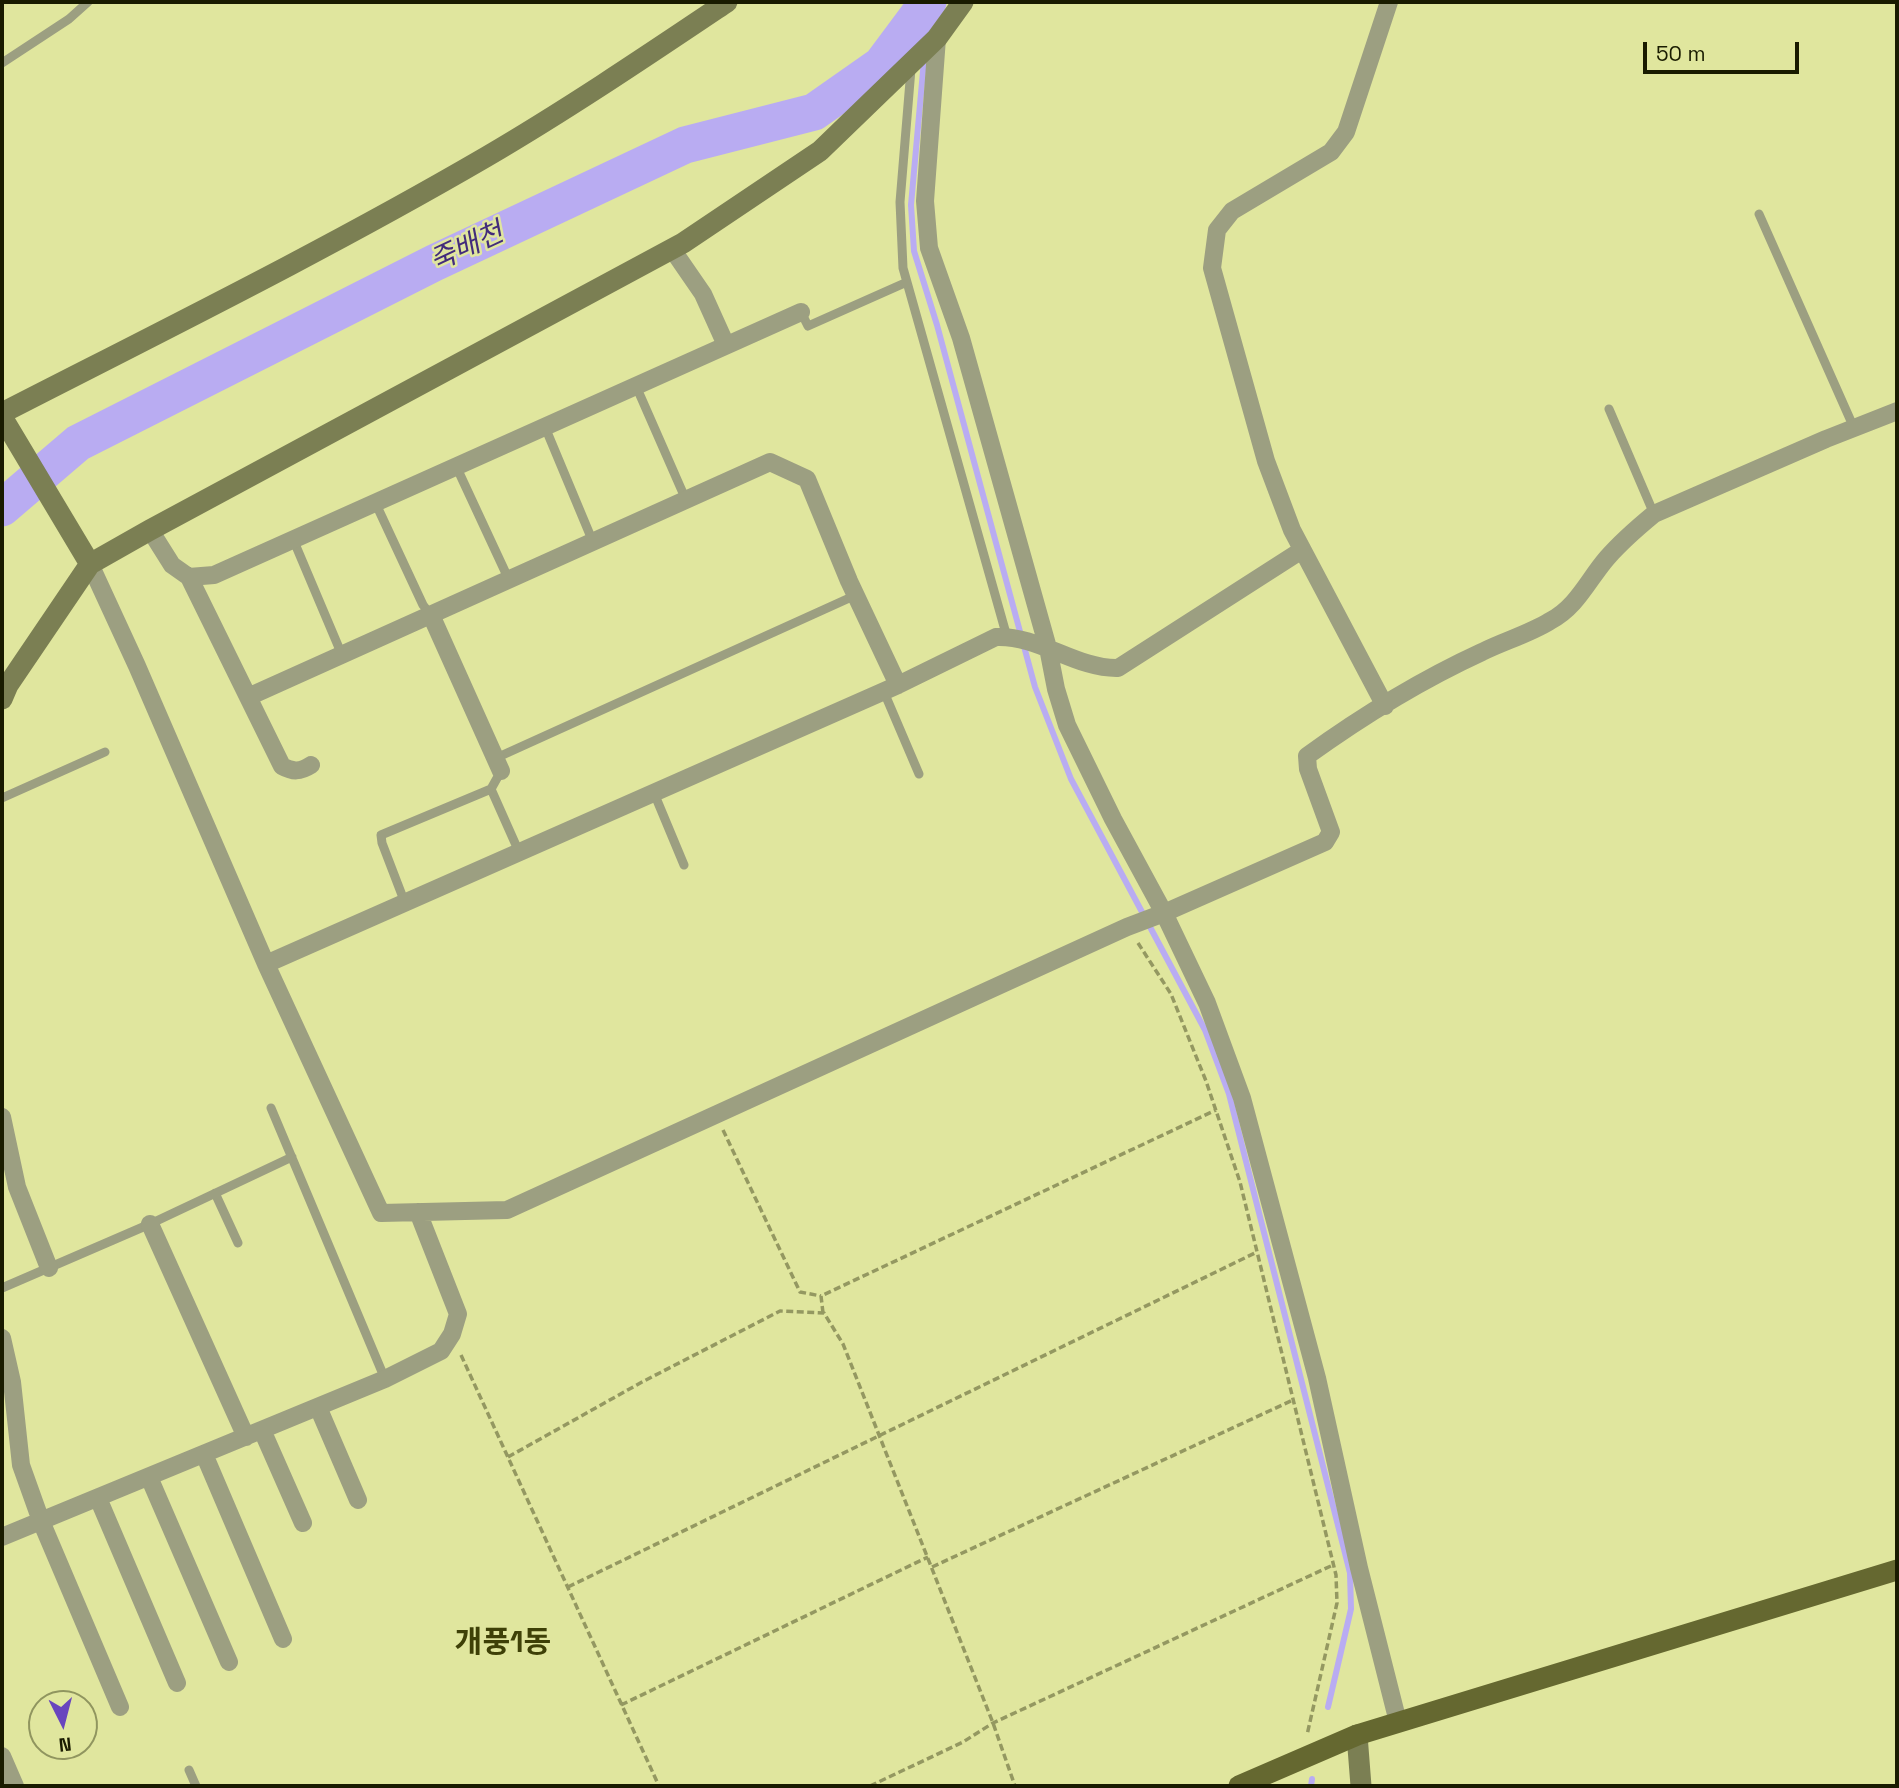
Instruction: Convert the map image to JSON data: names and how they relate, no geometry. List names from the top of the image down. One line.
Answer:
{"districts":["개풍1동"],"water":["죽배천"],"scale_bar":"50 m","north":"bottom"}
